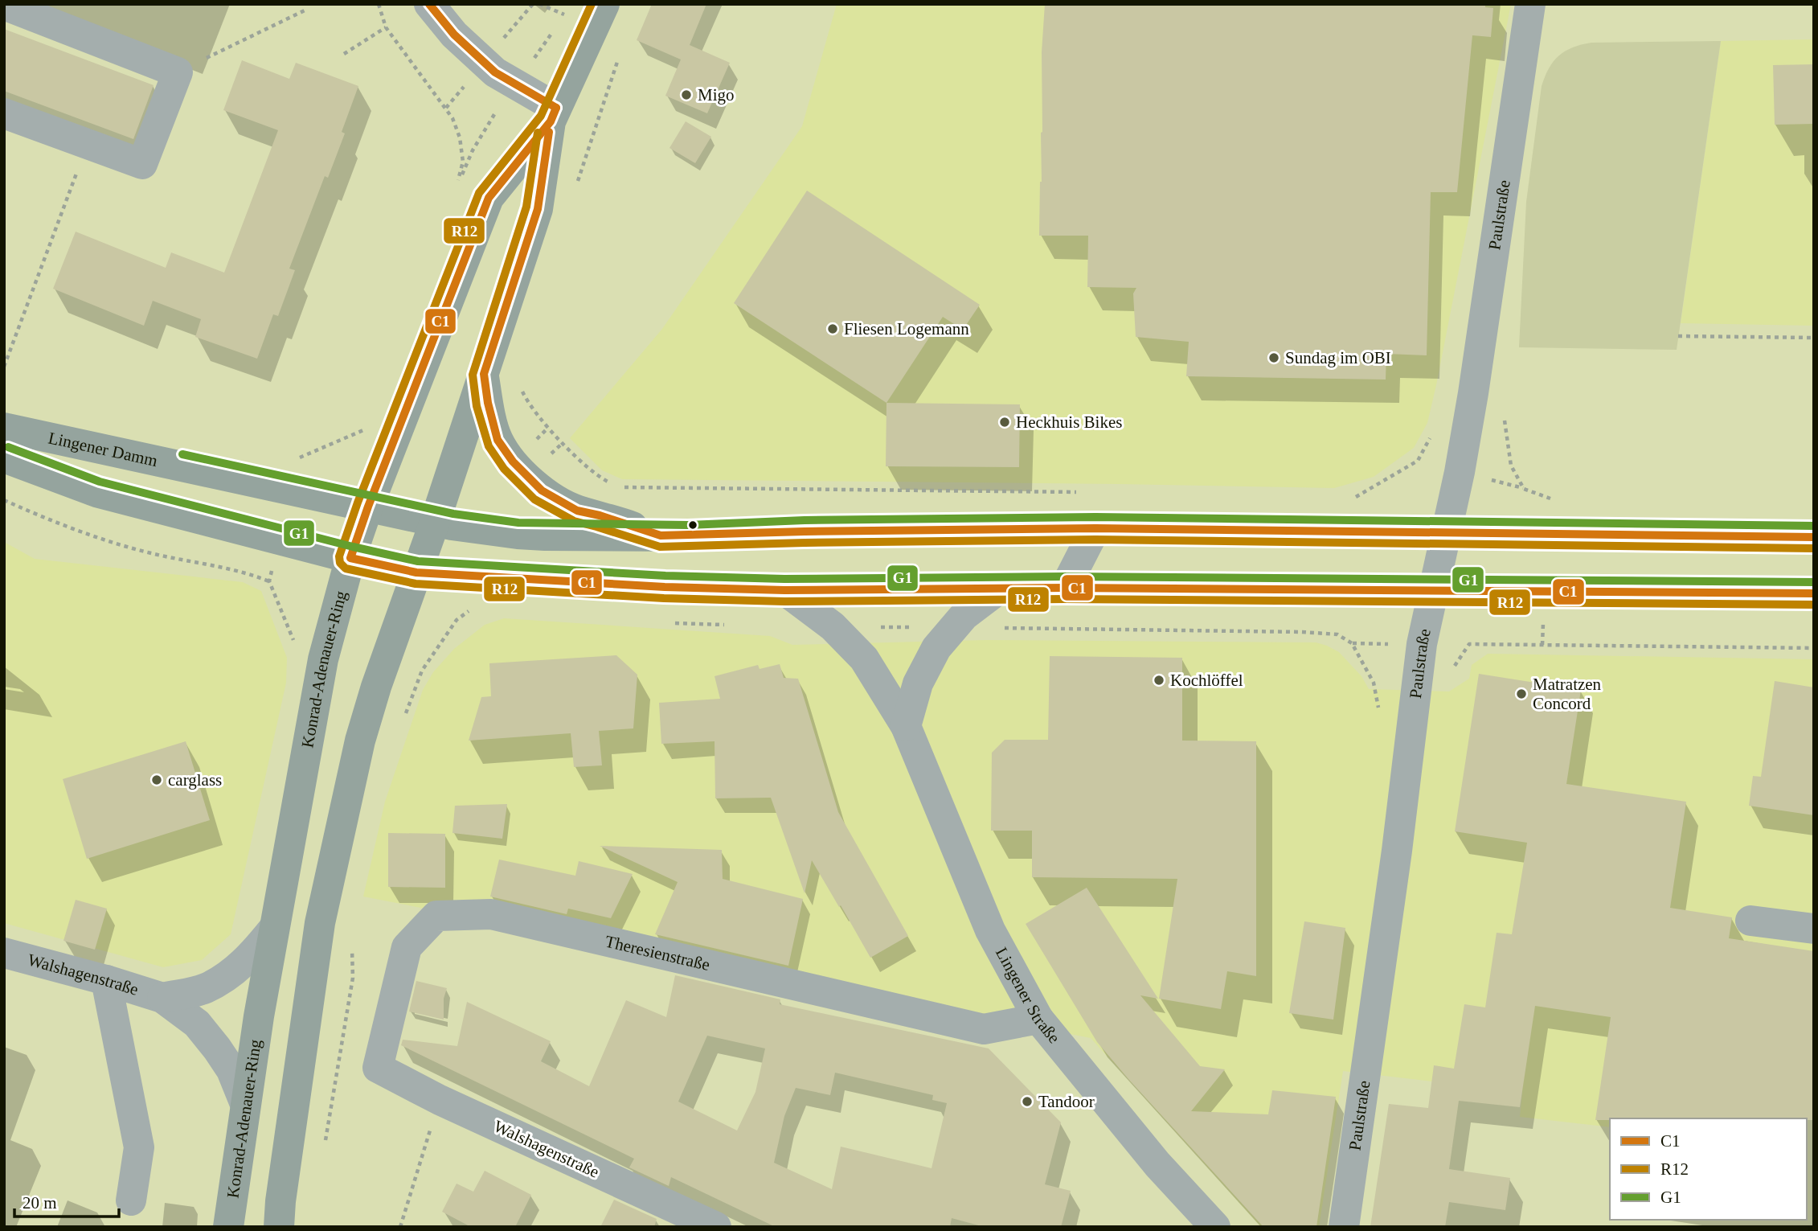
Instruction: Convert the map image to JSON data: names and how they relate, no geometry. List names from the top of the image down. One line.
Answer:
{"streets":{"main road":["Lingener Damm","Konrad-Adenauer-Ring"],"street":["Paulstraße","Theresienstraße","Walshagenstraße","Lingener Straße"]},"crossings":[["Paulstraße","Lingener Damm"],["Lingener Damm","Konrad-Adenauer-Ring"],["Lingener Damm","Lingener Straße"],["Konrad-Adenauer-Ring","Walshagenstraße"],["Theresienstraße","Walshagenstraße"],["Theresienstraße","Lingener Straße"]],"places":["Migo","Fliesen Logemann","Sundag im OBI","Heckhuis Bikes","Kochlöffel","Matratzen Concord","carglass","Tandoor"],"lines":["transit line C1","transit line R12","transit line G1"],"legend":["C1","R12","G1"],"scale_bar":"20 m"}
